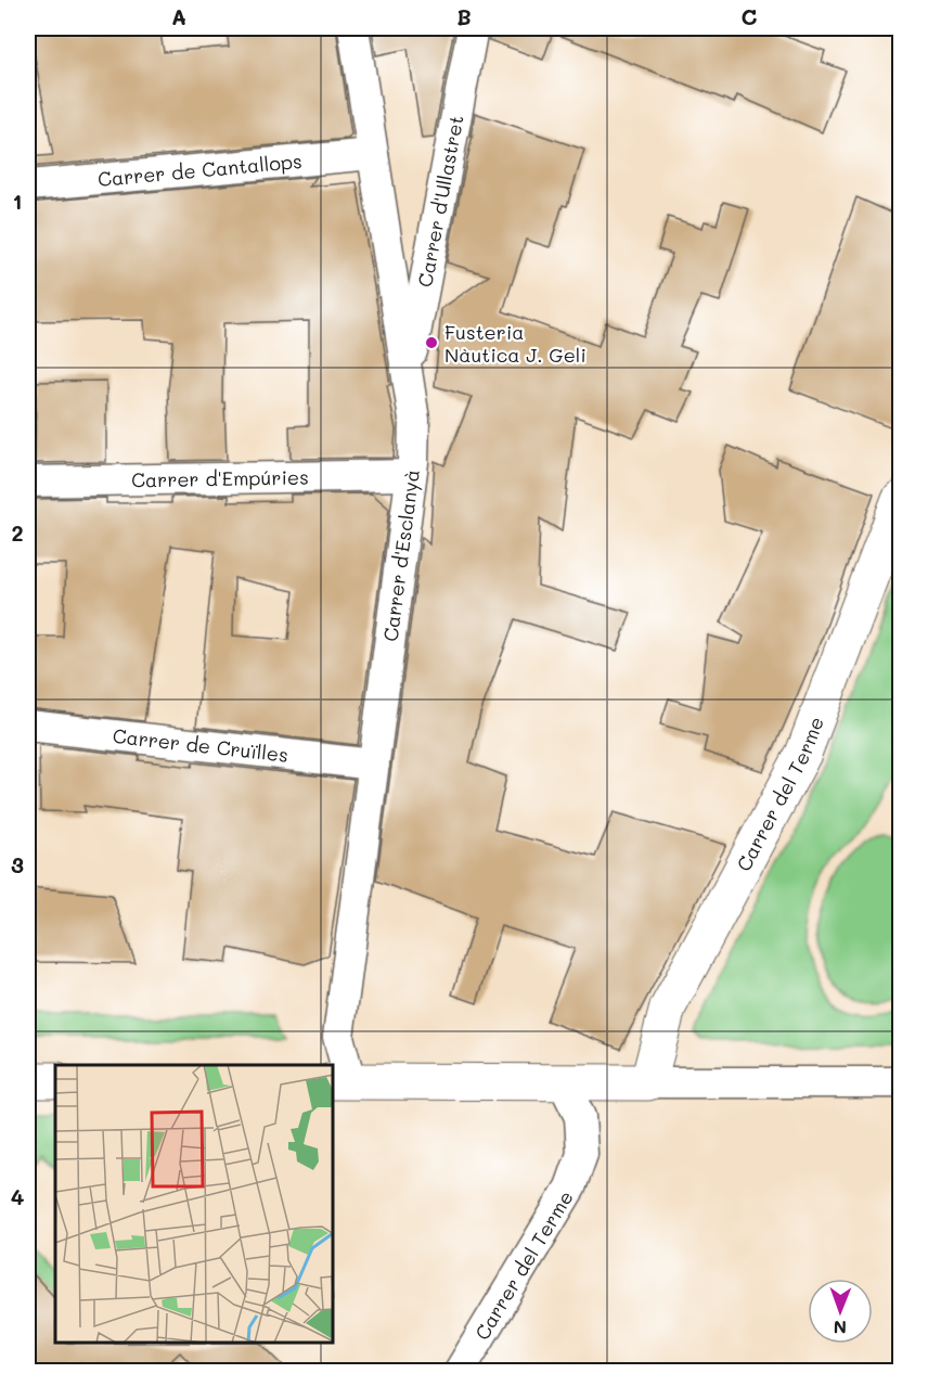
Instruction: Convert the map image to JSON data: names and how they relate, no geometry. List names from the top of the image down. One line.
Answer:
{"streets":{"street":["Carrer de Cantallops","Carrer d'Ullastret","Carrer d'Empúries","Carrer d'Esclanyà","Carrer de Cruïlles","Carrer del Terme"]},"crossings":[["Carrer de Cantallops","Carrer d'Esclanyà"],["Carrer d'Ullastret","Carrer d'Esclanyà"],["Carrer d'Empúries","Carrer d'Esclanyà"],["Carrer d'Esclanyà","Carrer de Cruïlles"]],"places":["Fusteria Nàutica J. Geli"],"north":"bottom","grid":{"columns":["A","B","C"],"rows":["1","2","3","4"]}}
